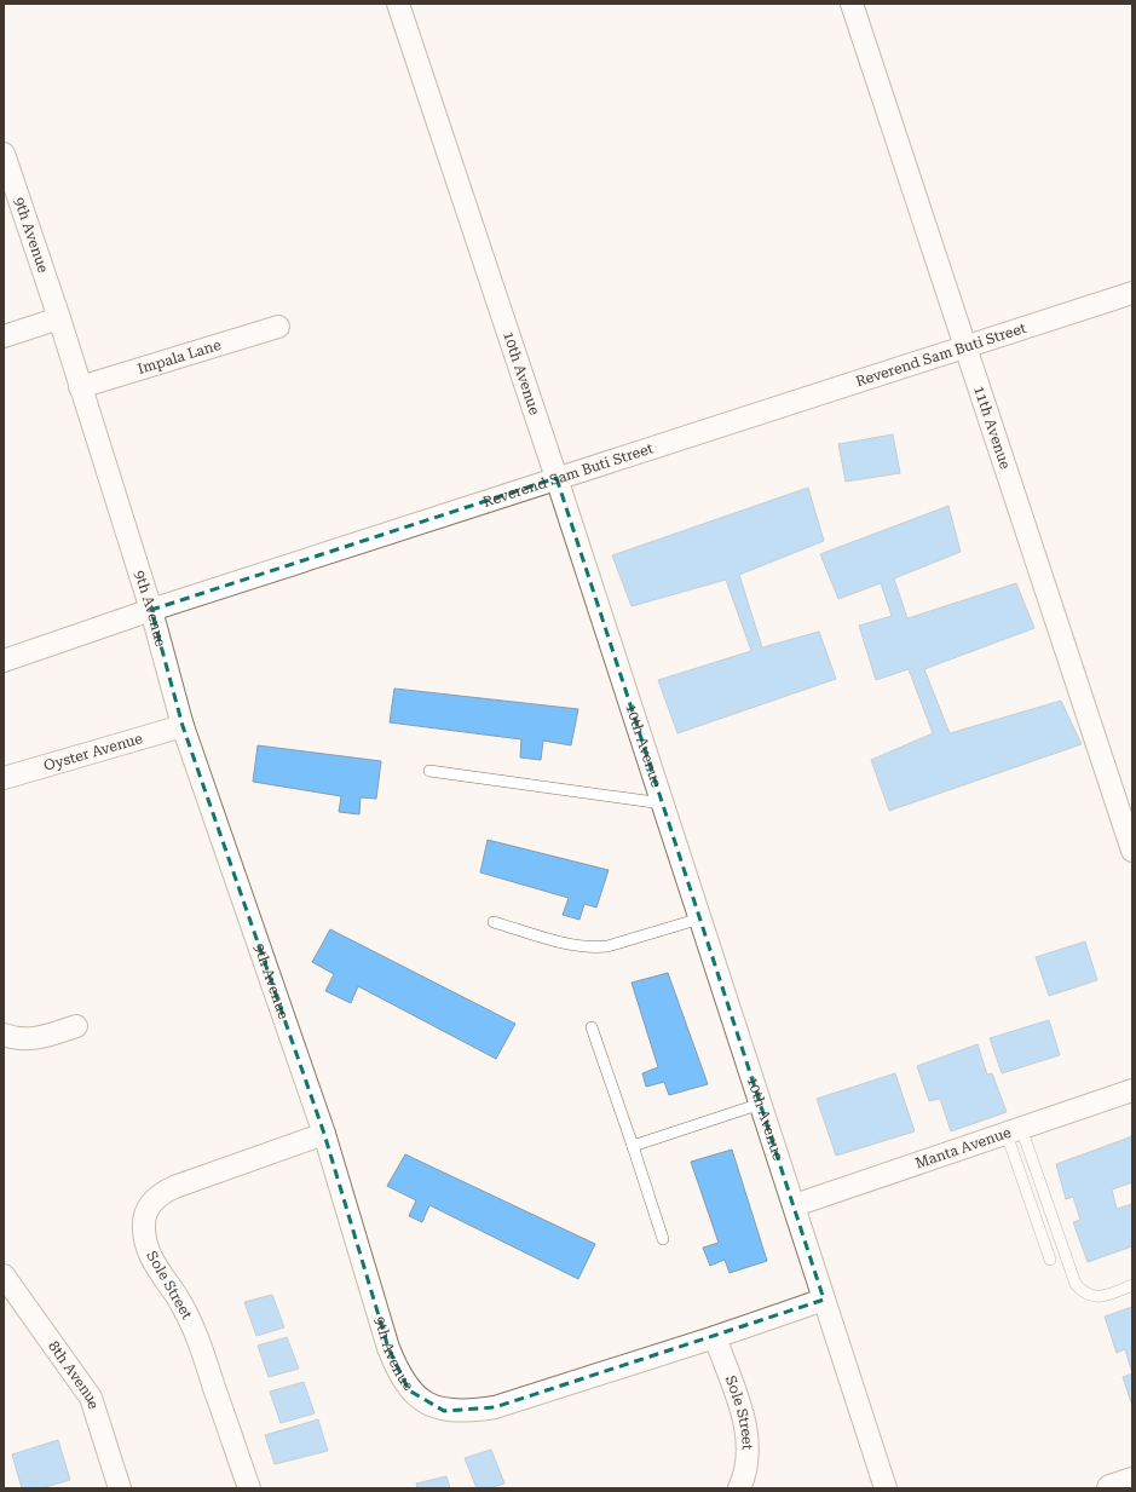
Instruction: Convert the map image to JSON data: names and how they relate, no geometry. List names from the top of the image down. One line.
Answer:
{"streets":{"street":["9th Avenue","Reverend Sam Buti Street","Impala Lane","10th Avenue","11th Avenue","Oyster Avenue","Manta Avenue","Sole Street","8th Avenue"]},"crossings":[["9th Avenue","Reverend Sam Buti Street"],["9th Avenue","Impala Lane"],["9th Avenue","10th Avenue"],["9th Avenue","Oyster Avenue"],["9th Avenue","Sole Street"],["Reverend Sam Buti Street","10th Avenue"],["Reverend Sam Buti Street","11th Avenue"],["10th Avenue","Manta Avenue"]]}
